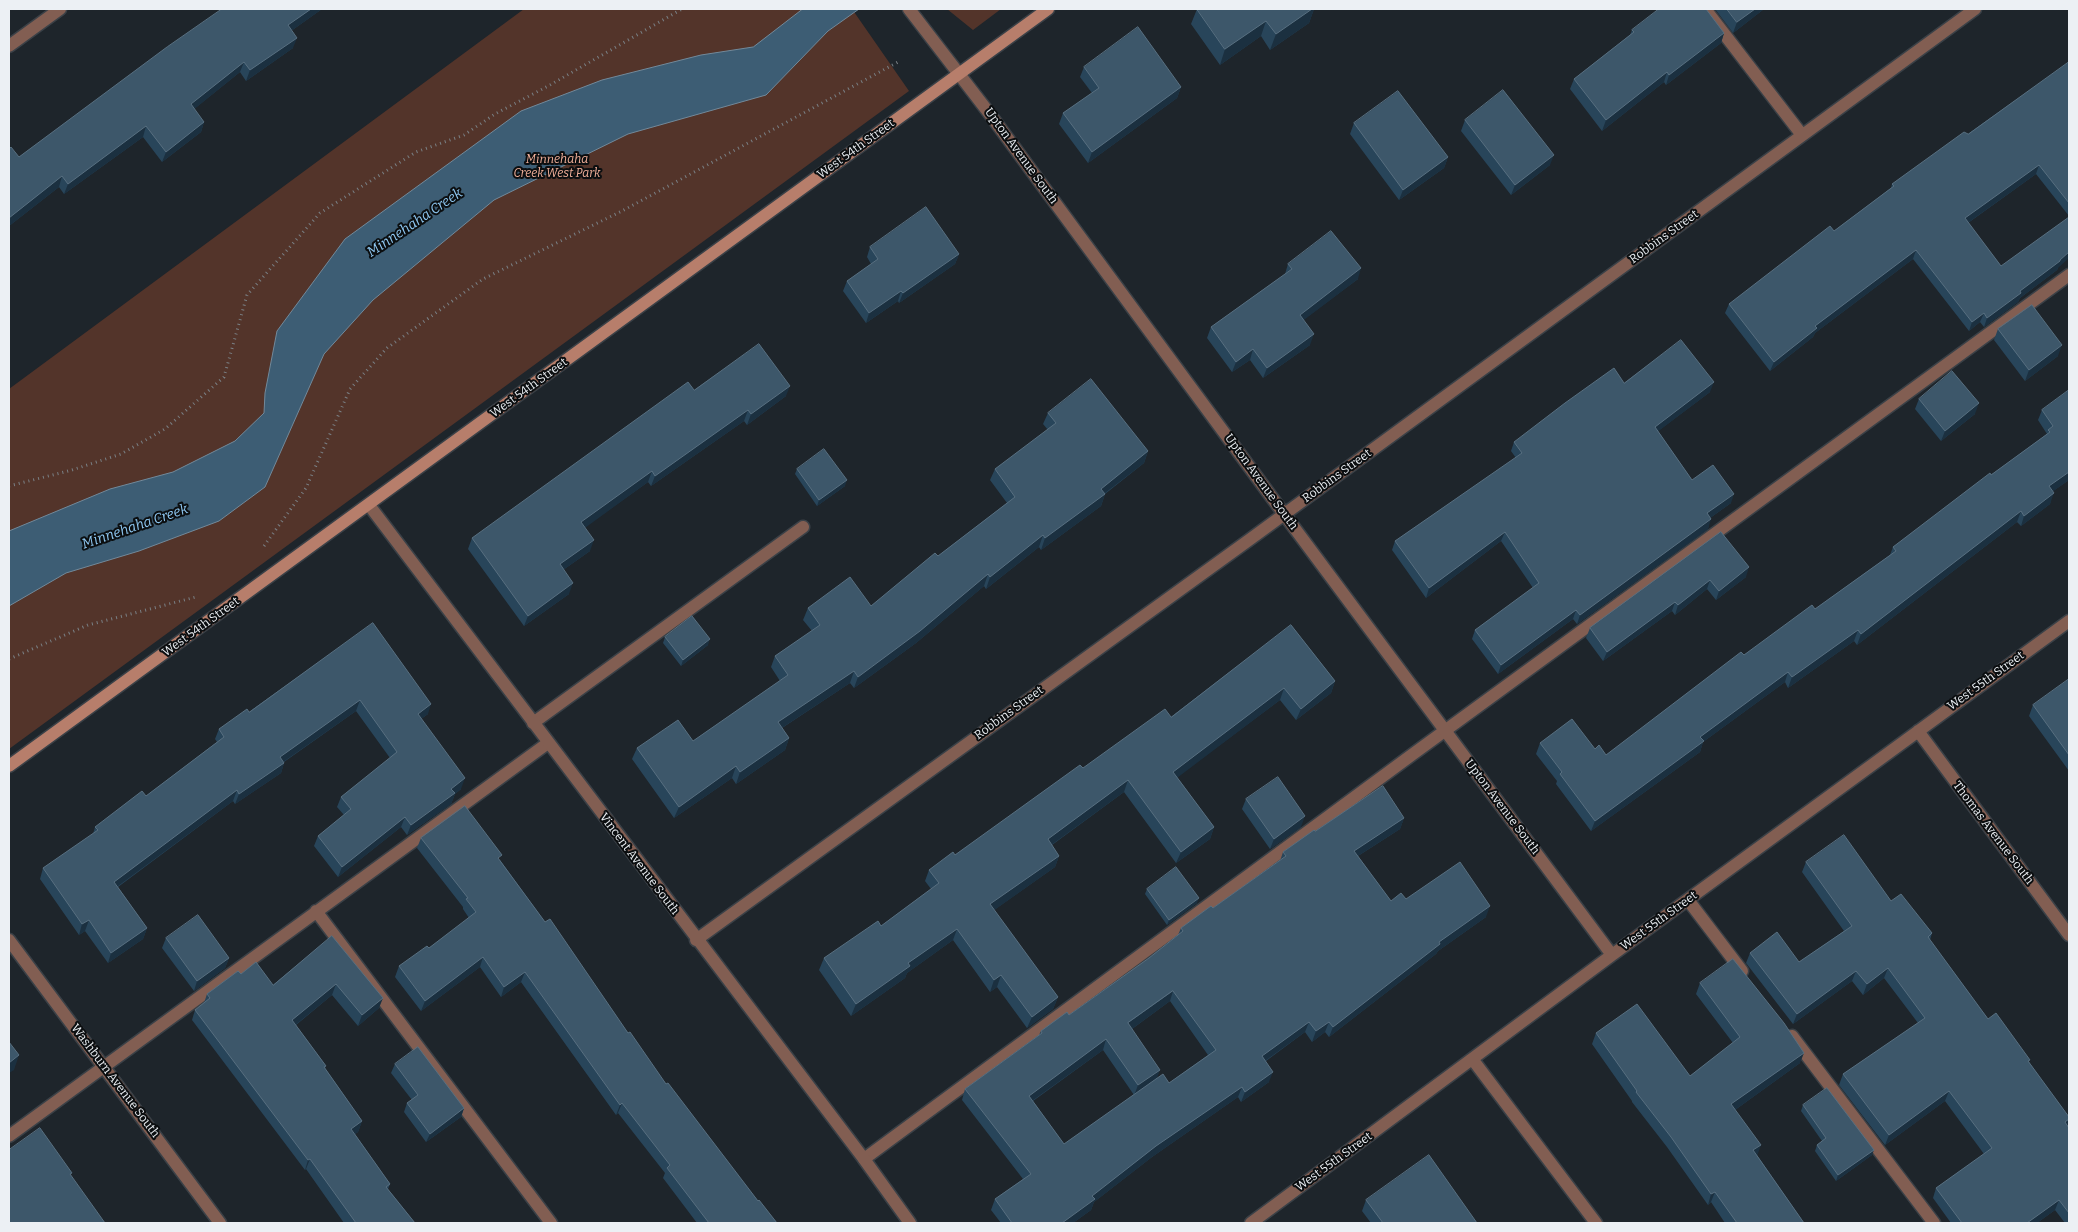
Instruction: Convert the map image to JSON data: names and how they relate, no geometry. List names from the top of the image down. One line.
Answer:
{"streets":{"street":["West 54th Street","Upton Avenue South","Robbins Street","West 55th Street","Thomas Avenue South","Vincent Avenue South","Washburn Avenue South"]},"crossings":[["West 54th Street","Upton Avenue South"],["West 54th Street","Vincent Avenue South"],["Upton Avenue South","Robbins Street"],["Upton Avenue South","West 55th Street"],["Robbins Street","Vincent Avenue South"],["West 55th Street","Thomas Avenue South"]],"water":["Minnehaha Creek"],"parks":["Minnehaha Creek West Park"]}
